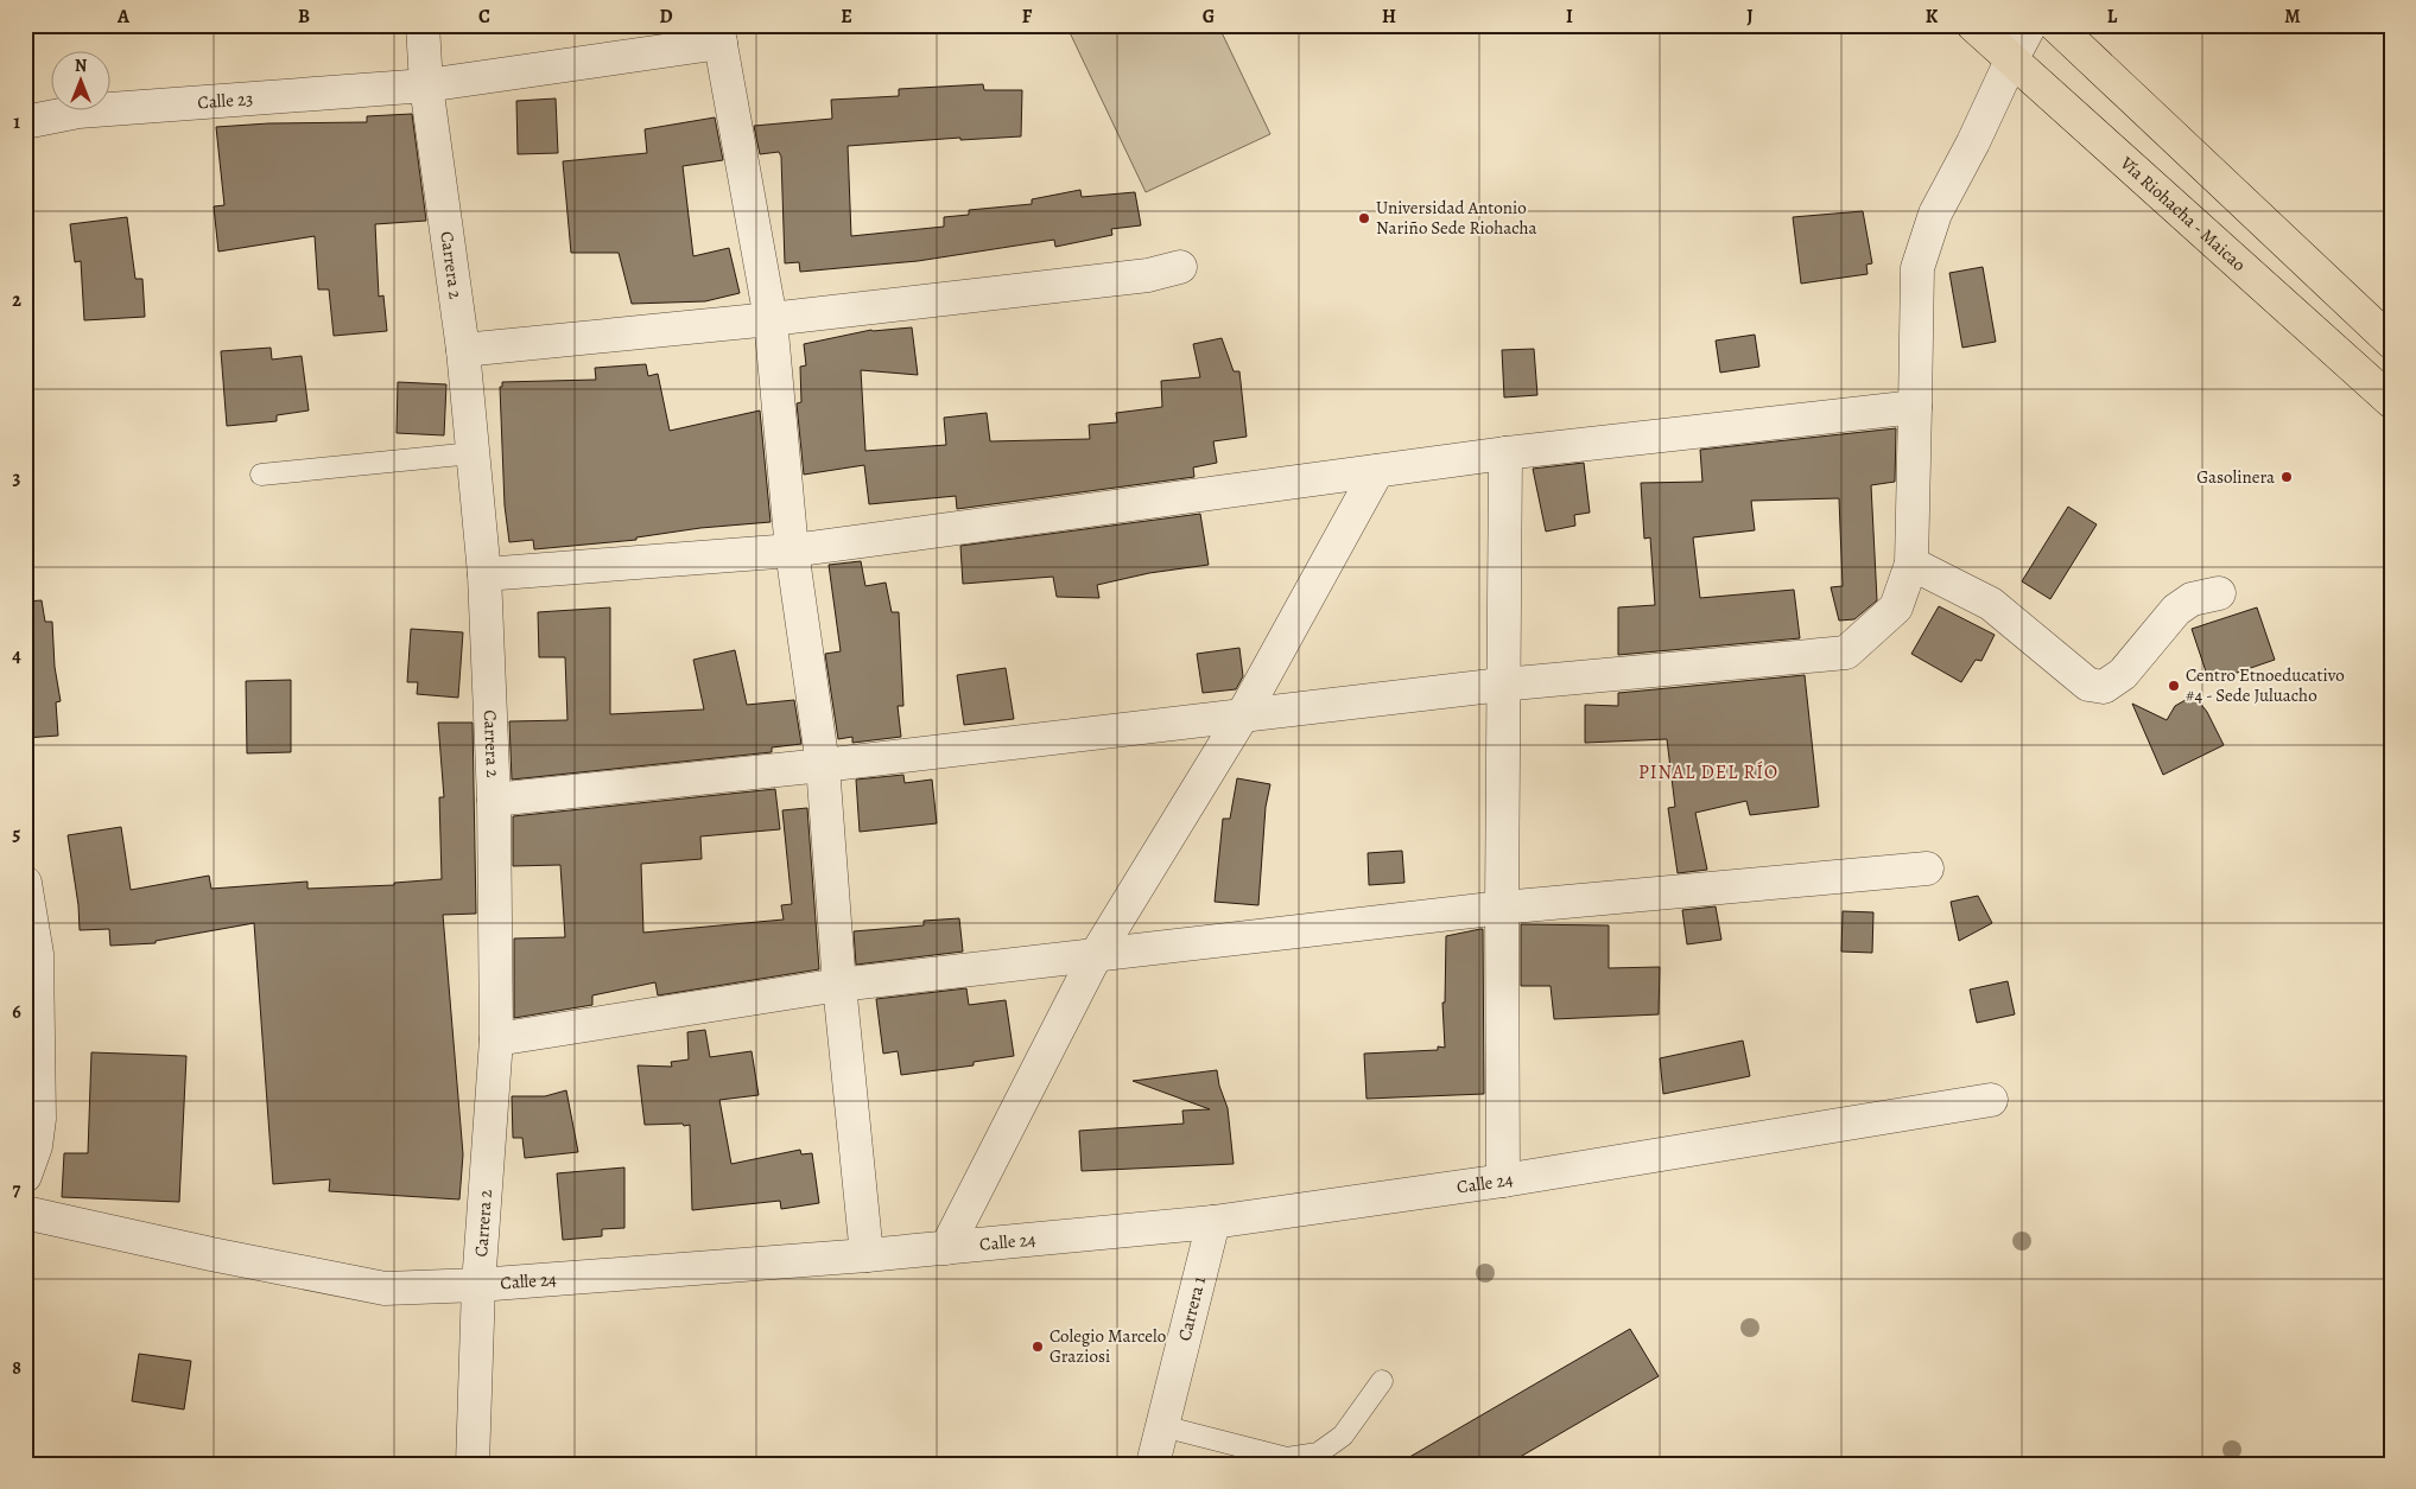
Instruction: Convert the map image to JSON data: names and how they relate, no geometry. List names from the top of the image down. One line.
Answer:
{"streets":{"highway":["Vía Riohacha - Maicao"],"street":["Calle 23","Carrera 2","Calle 24","Carrera 1"]},"crossings":[["Calle 23","Carrera 2"],["Carrera 2","Calle 24"],["Calle 24","Carrera 1"]],"districts":["PINAL DEL RÍO"],"places":["Universidad Antonio Nariño Sede Riohacha","Gasolinera","Centro Etnoeducativo #4 - Sede Juluacho","Colegio Marcelo Graziosi"],"north":"top","grid":{"columns":["A","B","C","D","E","F","G","H","I","J","K","L","M"],"rows":["1","2","3","4","5","6","7","8"]}}
